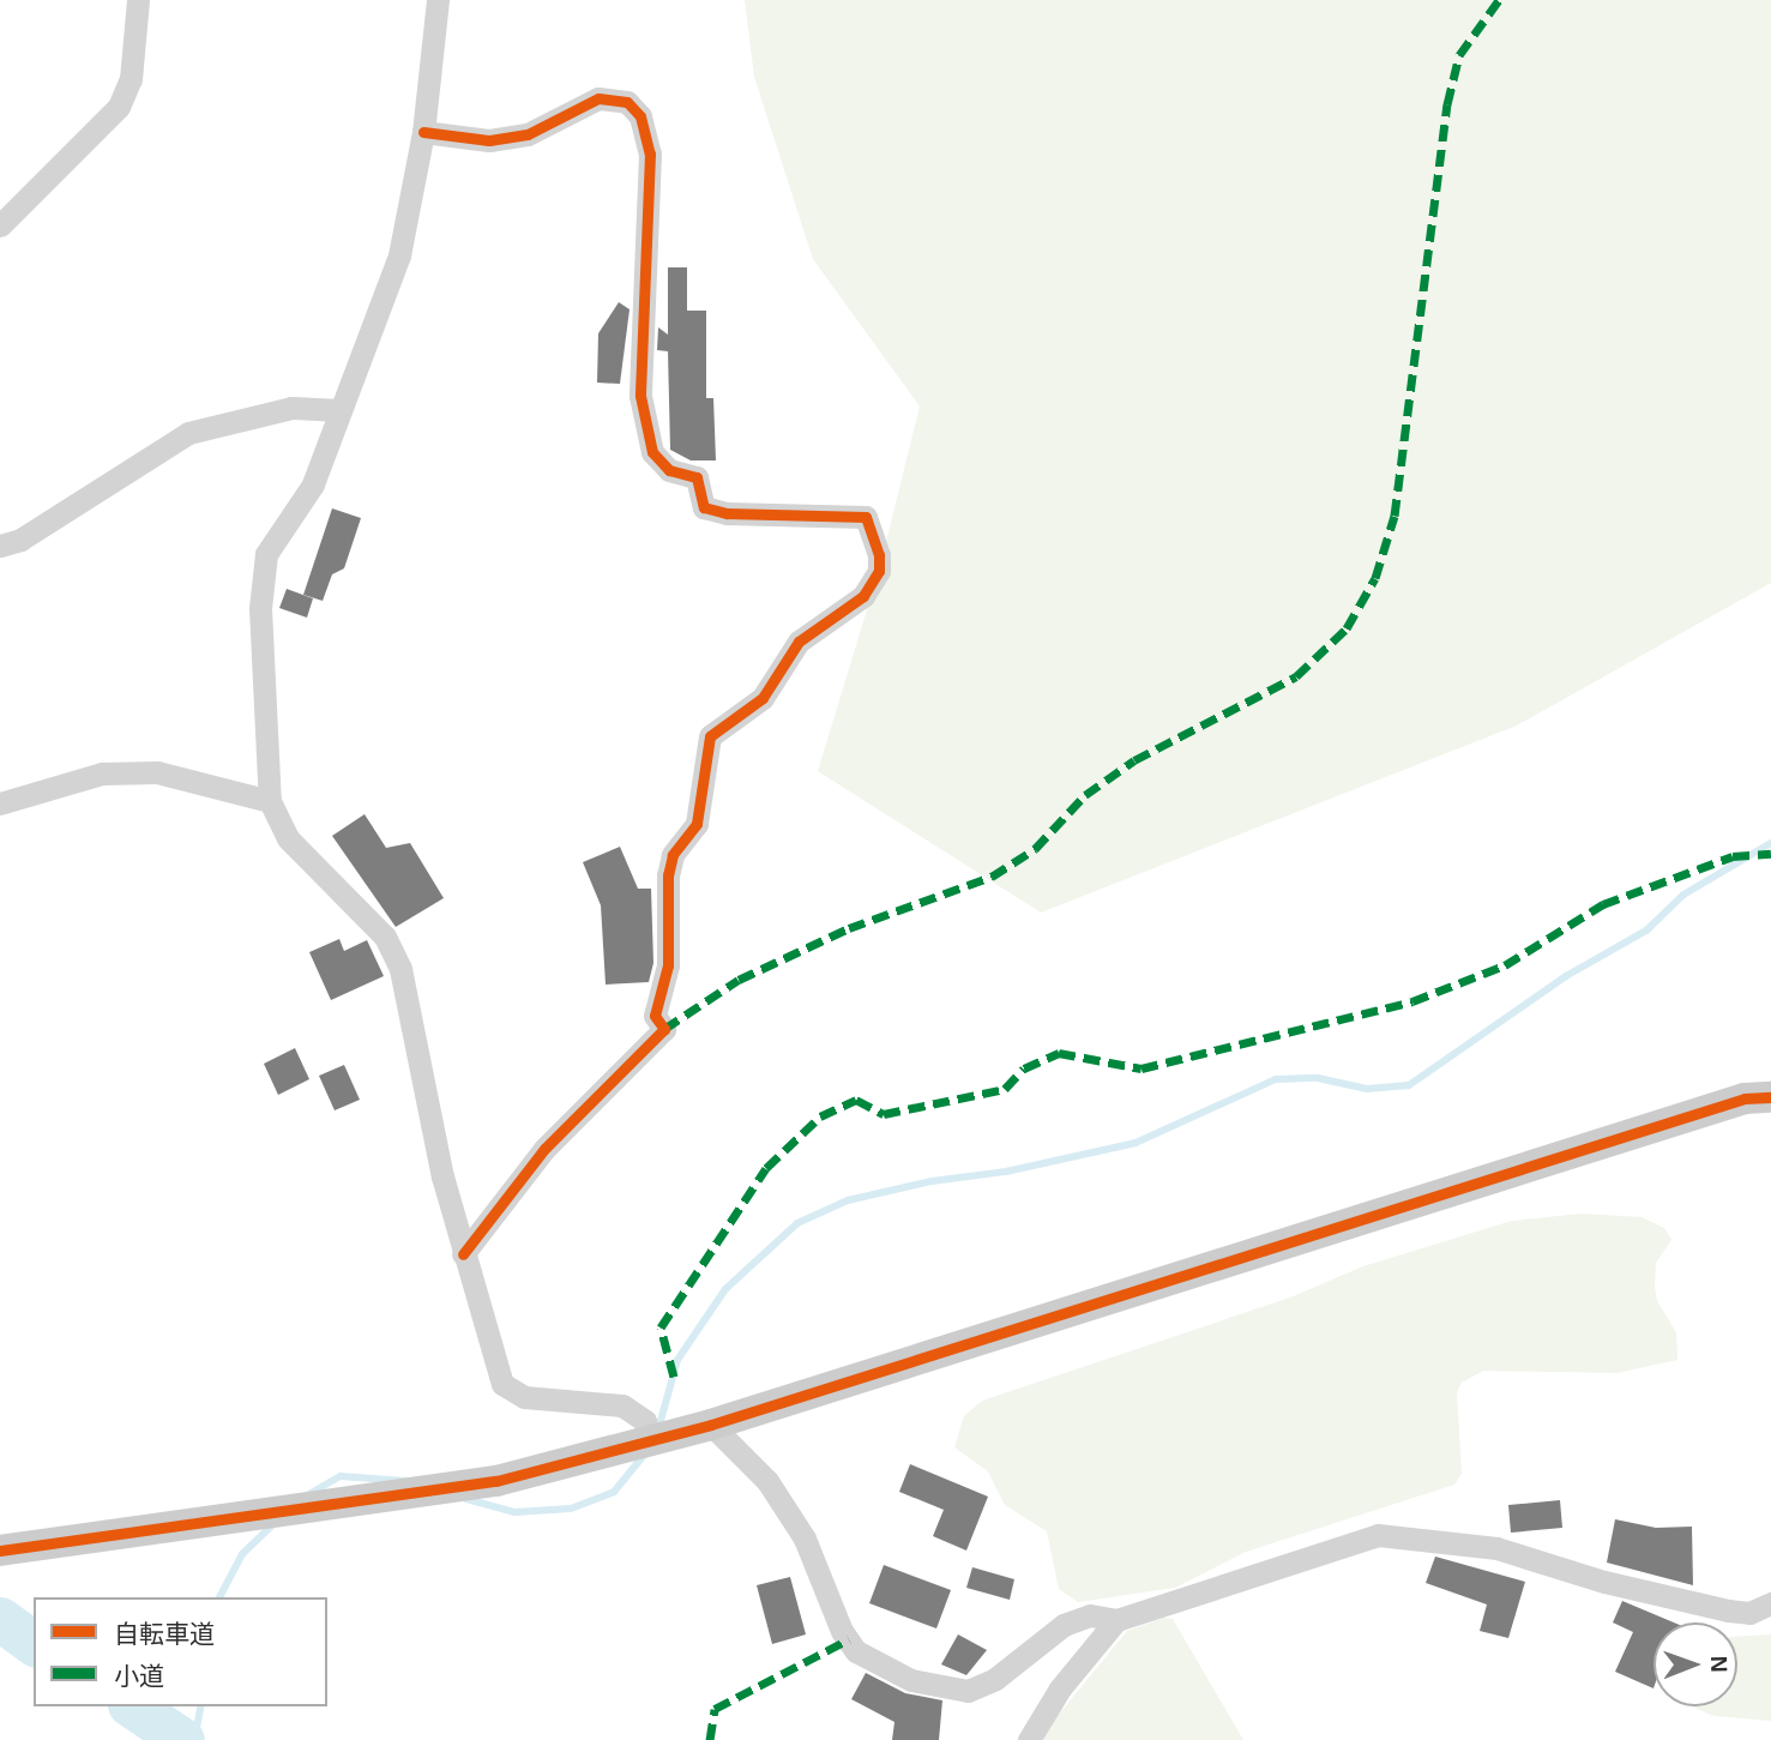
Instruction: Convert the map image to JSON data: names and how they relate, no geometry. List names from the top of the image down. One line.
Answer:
{"legend":["自転車道","小道"],"north":"right"}
